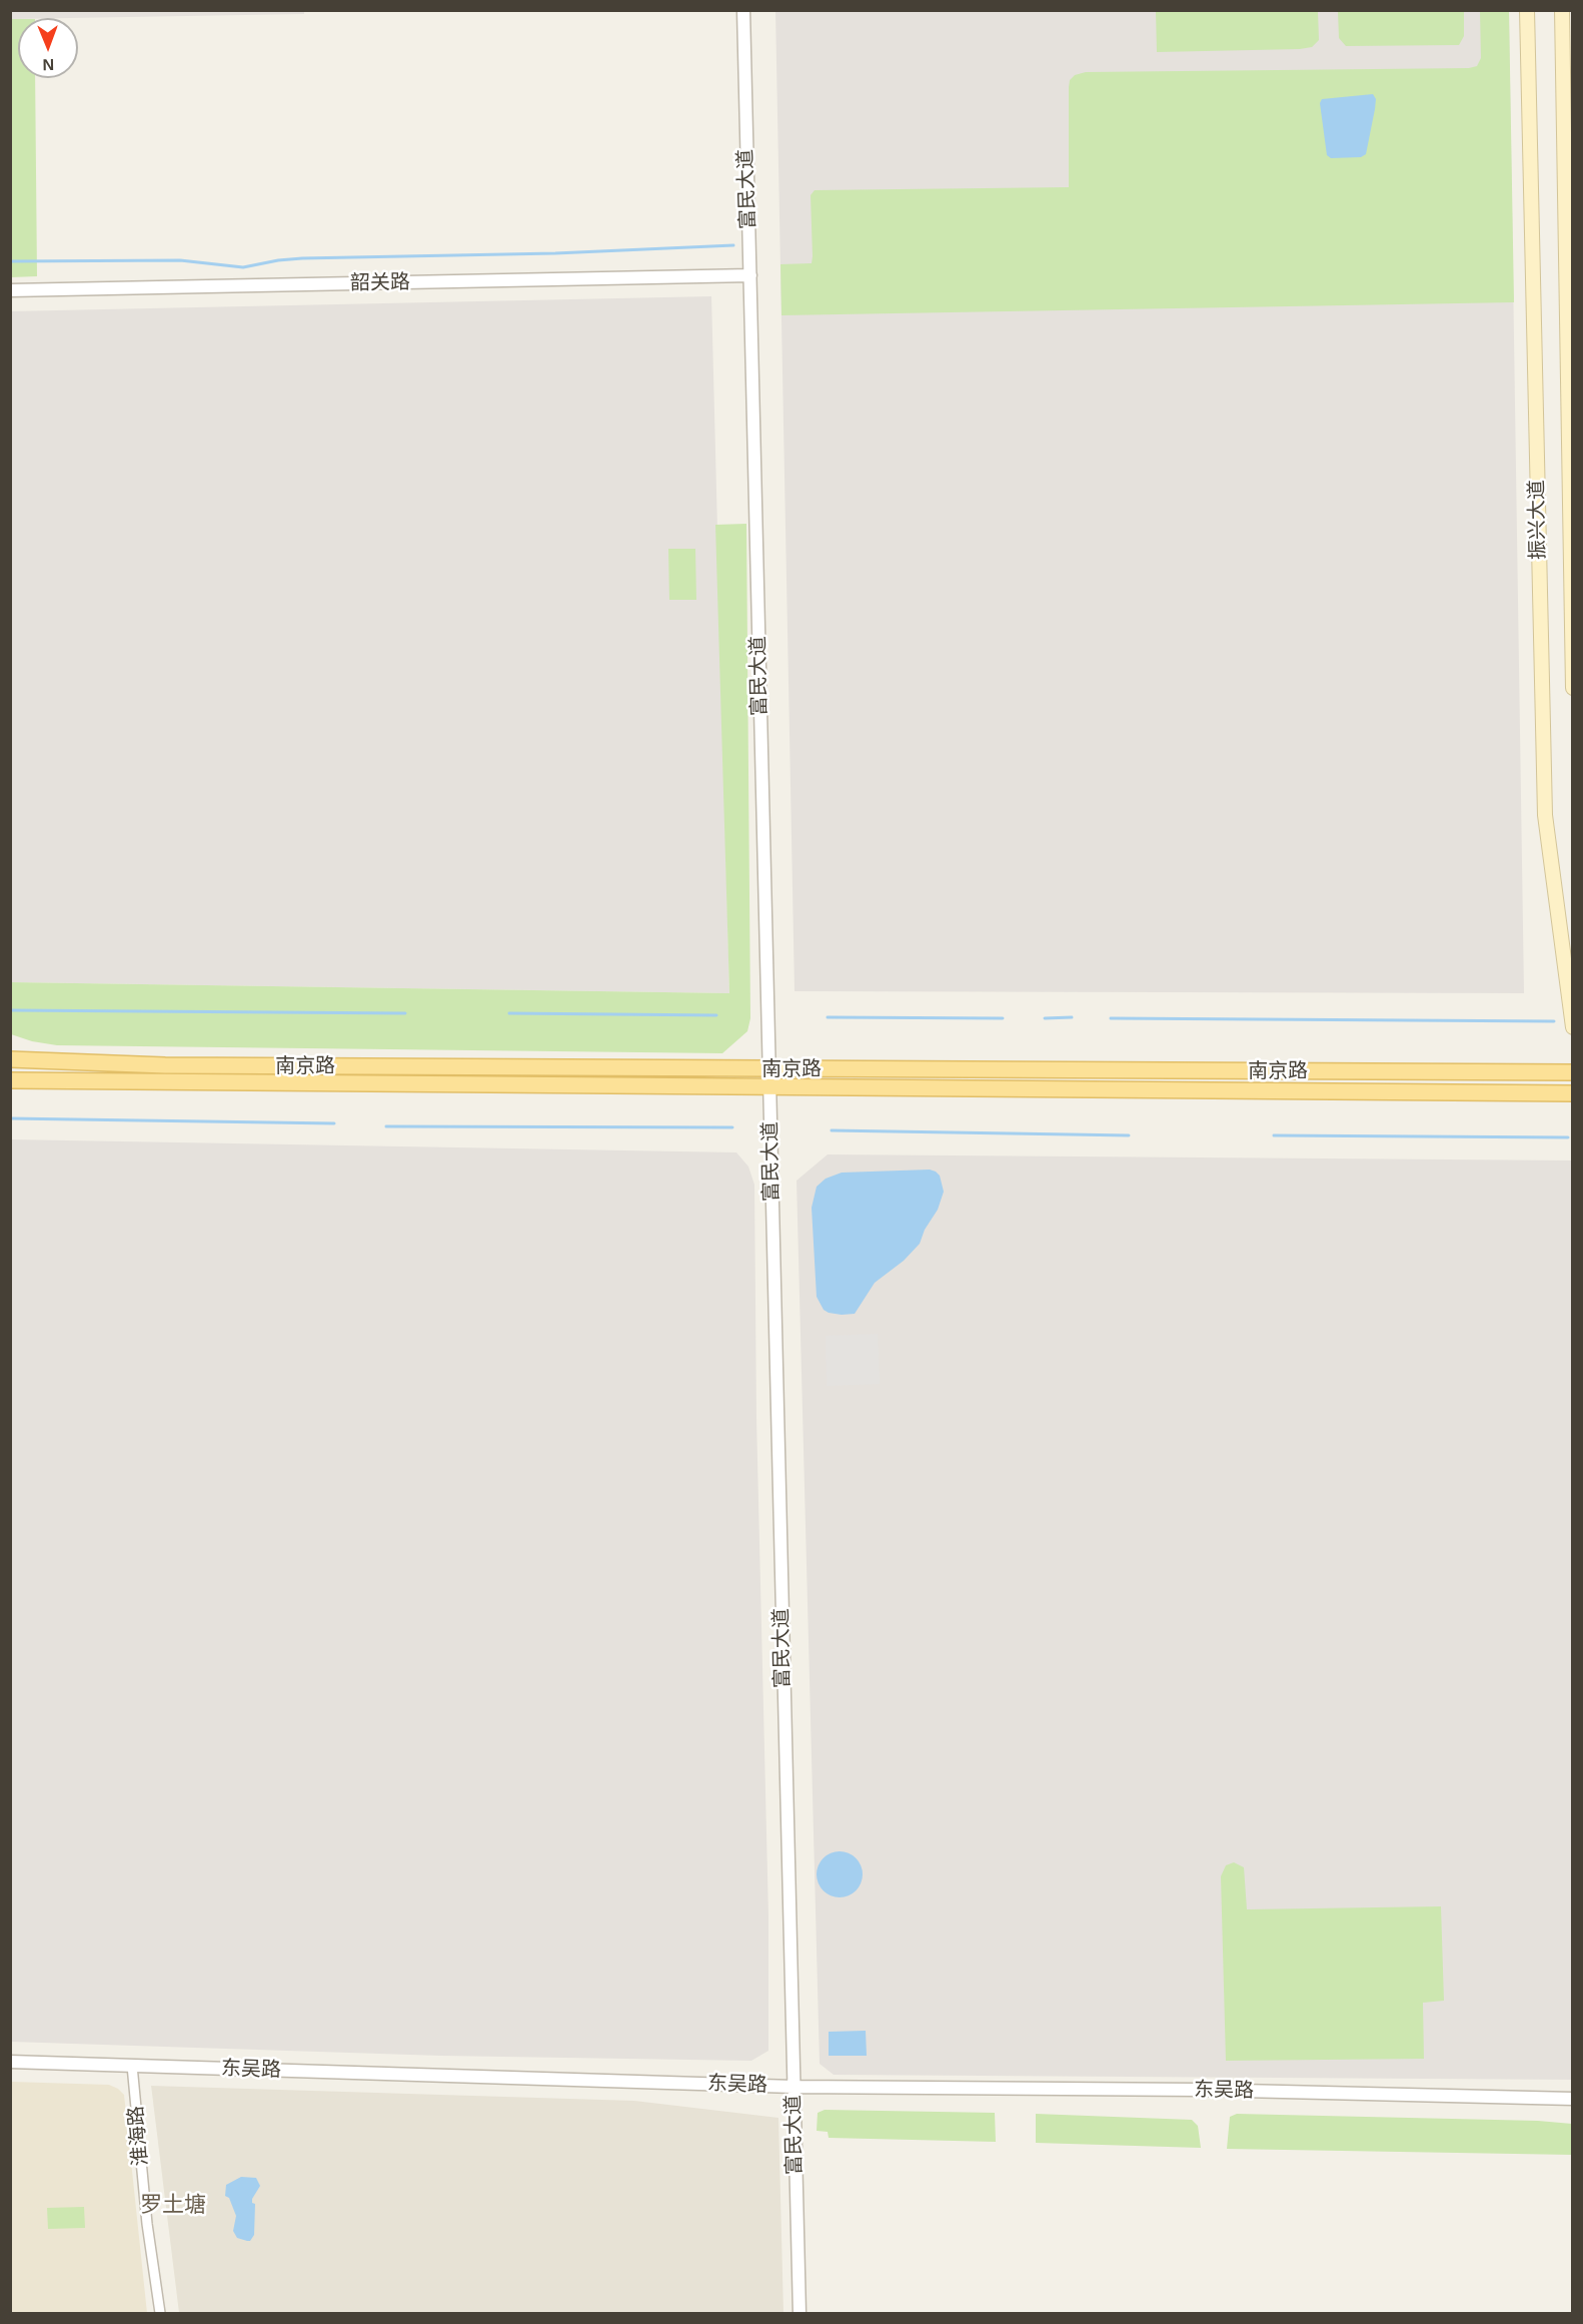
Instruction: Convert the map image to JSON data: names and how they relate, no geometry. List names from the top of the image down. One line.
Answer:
{"streets":{"main road":["振兴大道","南京路"],"street":["富民大道","韶关路","东吴路","淮海路"]},"crossings":[["富民大道","韶关路"],["富民大道","南京路"],["富民大道","东吴路"],["东吴路","淮海路"]],"districts":["罗土塘"],"north":"bottom"}
